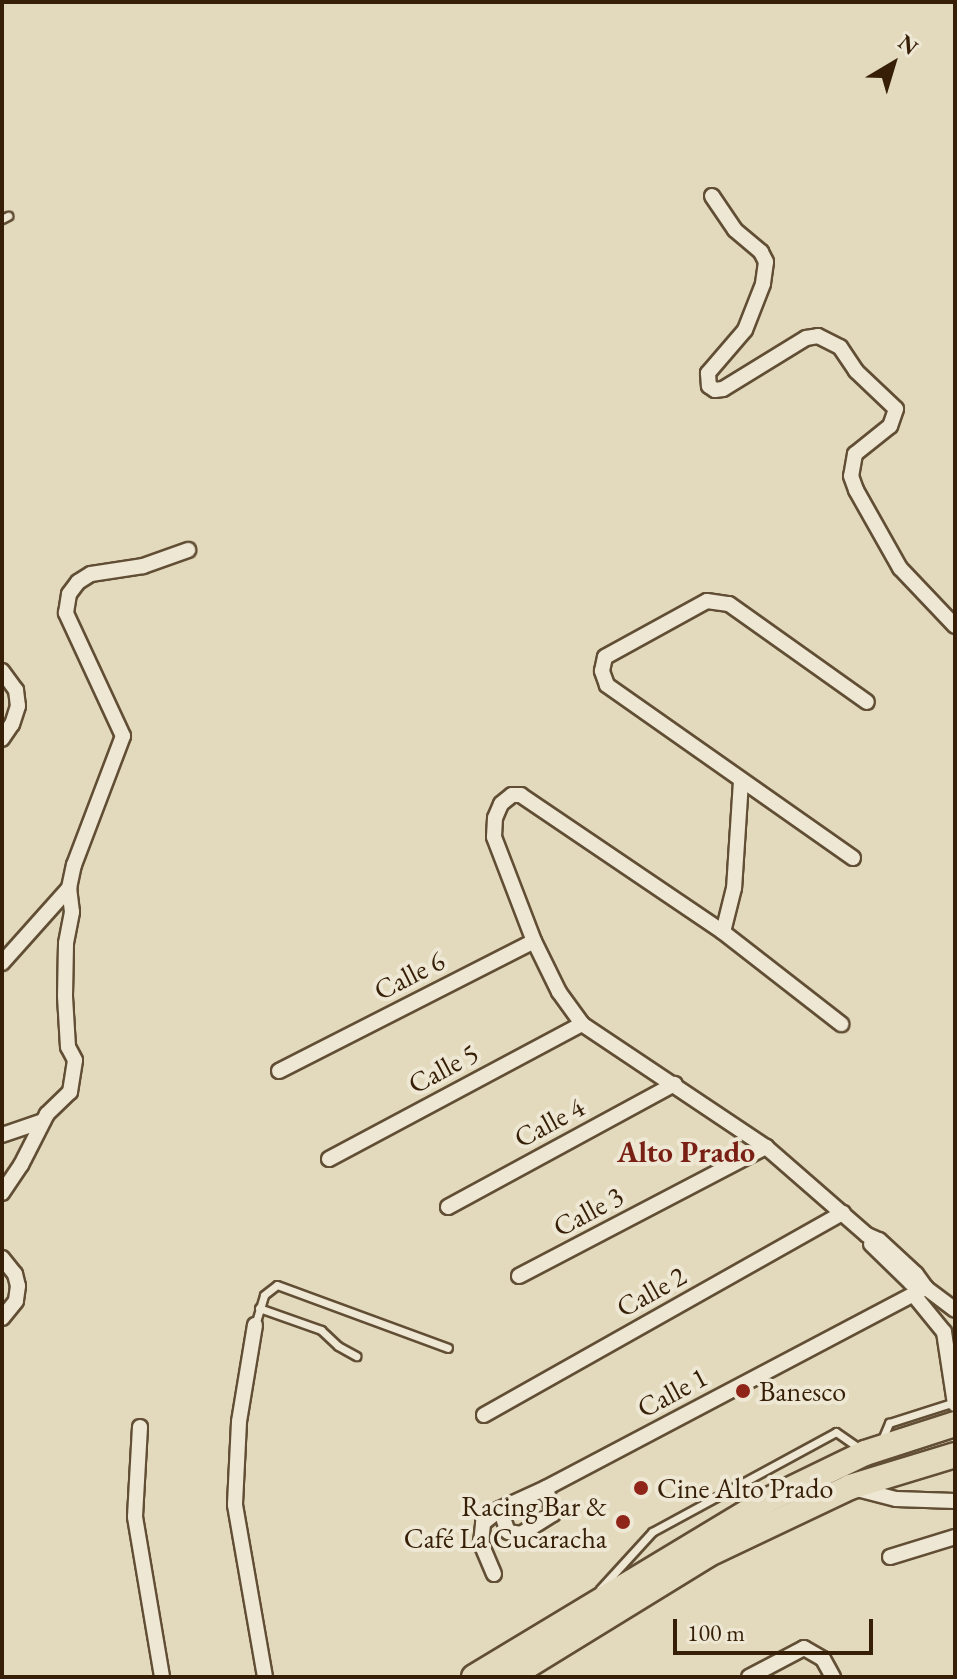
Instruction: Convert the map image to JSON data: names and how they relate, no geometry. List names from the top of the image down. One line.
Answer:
{"streets":{"street":["Calle 6","Calle 5","Calle 4","Calle 3","Calle 2","Calle 1"]},"districts":["Alto Prado"],"places":["Banesco","Cine Alto Prado","Racing Bar & Café La Cucaracha"],"scale_bar":"100 m","north":"top right"}
